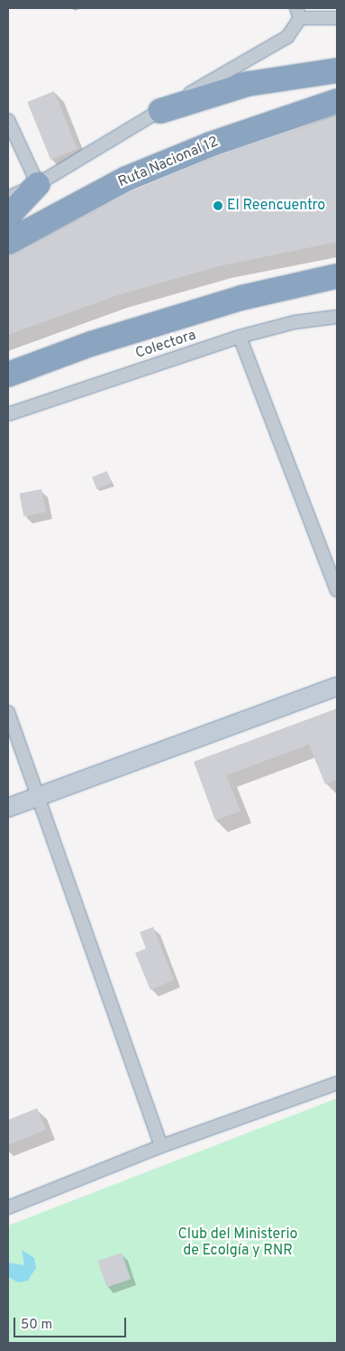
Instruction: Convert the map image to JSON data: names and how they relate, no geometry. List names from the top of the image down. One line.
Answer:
{"streets":{"highway":["Ruta Nacional 12"],"street":["Colectora"]},"parks":["Club del Ministerio de Ecolgía y RNR"],"places":["El Reencuentro"],"scale_bar":"50 m"}
